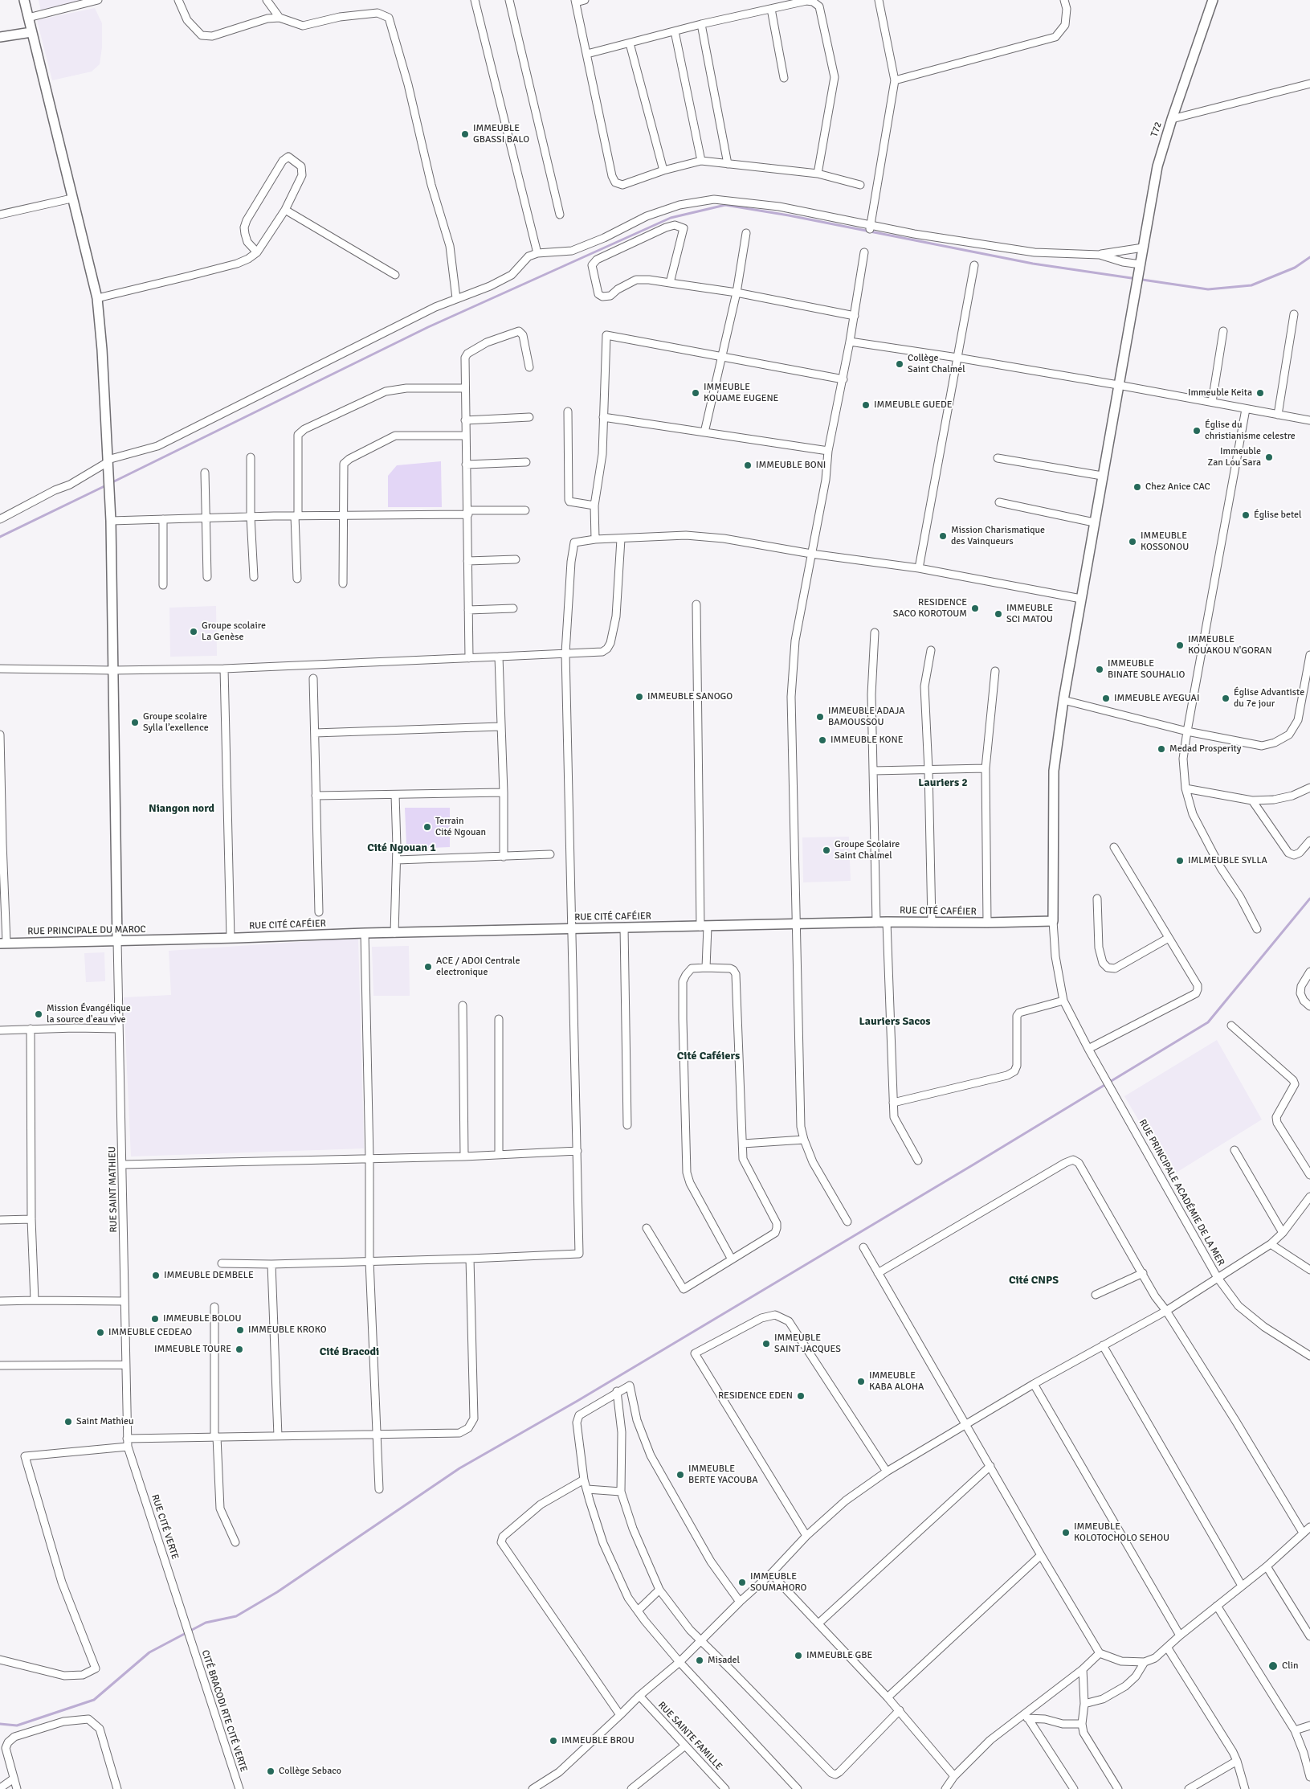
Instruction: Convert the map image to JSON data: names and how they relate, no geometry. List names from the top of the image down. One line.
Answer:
{"streets":{"street":["T72","RUE CITÉ CAFÉIER","RUE PRINCIPALE DU MAROC","RUE SAINT MATHIEU","RUE PRINCIPALE ACADÉMIE DE LA MER","RUE CITÉ VERTE","CITÉ BRACODI RTE CITÉ VERTE","RUE SAINTE FAMILLE"]},"crossings":[["T72","RUE CITÉ CAFÉIER"],["T72","RUE PRINCIPALE ACADÉMIE DE LA MER"],["RUE CITÉ CAFÉIER","RUE PRINCIPALE DU MAROC"],["RUE CITÉ CAFÉIER","RUE PRINCIPALE ACADÉMIE DE LA MER"],["RUE PRINCIPALE DU MAROC","RUE SAINT MATHIEU"],["RUE SAINT MATHIEU","RUE CITÉ VERTE"],["RUE CITÉ VERTE","CITÉ BRACODI RTE CITÉ VERTE"]],"districts":["Lauriers 2","Niangon nord","Cité Ngouan 1","Lauriers Sacos","Cité Caféiers","Cité CNPS","Cité Bracodi"],"places":["IMMEUBLE GBASSI BALO","Collège Saint Chalmel","IMMEUBLE KOUAME EUGENE","Immeuble Keita","IMMEUBLE GUEDE","Église du christianisme celestre","Immeuble Zan Lou Sara","IMMEUBLE BONI","Chez Anice CAC","Église betel","Mission Charismatique des Vainqueurs","IMMEUBLE KOSSONOU","RESIDENCE SACO KOROTOUM","IMMEUBLE SCI MATOU","Groupe scolaire La Genèse","IMMEUBLE KOUAKOU N'GORAN","IMMEUBLE BINATE SOUHALIO","IMMEUBLE SANOGO","IMMEUBLE AYEGUAI","Église Advantiste du 7e jour","IMMEUBLE ADAJA BAMOUSSOU","Groupe scolaire Sylla l’exellence","IMMEUBLE KONE","Medad Prosperity","Terrain Cité Ngouan","Groupe Scolaire Saint Chalmel","IMLMEUBLE SYLLA","ACE / ADOI Centrale electronique","Mission Évangélique la source d'eau vive","IMMEUBLE DEMBELE","IMMEUBLE BOLOU","IMMEUBLE KROKO","IMMEUBLE CEDEAO","IMMEUBLE SAINT JACQUES","IMMEUBLE TOURE","IMMEUBLE KABA ALOHA","RESIDENCE EDEN","Saint Mathieu","IMMEUBLE BERTE YACOUBA","IMMEUBLE KOLOTOCHOLO SEHOU","IMMEUBLE SOUMAHORO","IMMEUBLE GBE","Misadel","Clin","IMMEUBLE BROU","Collège Sebaco"]}
